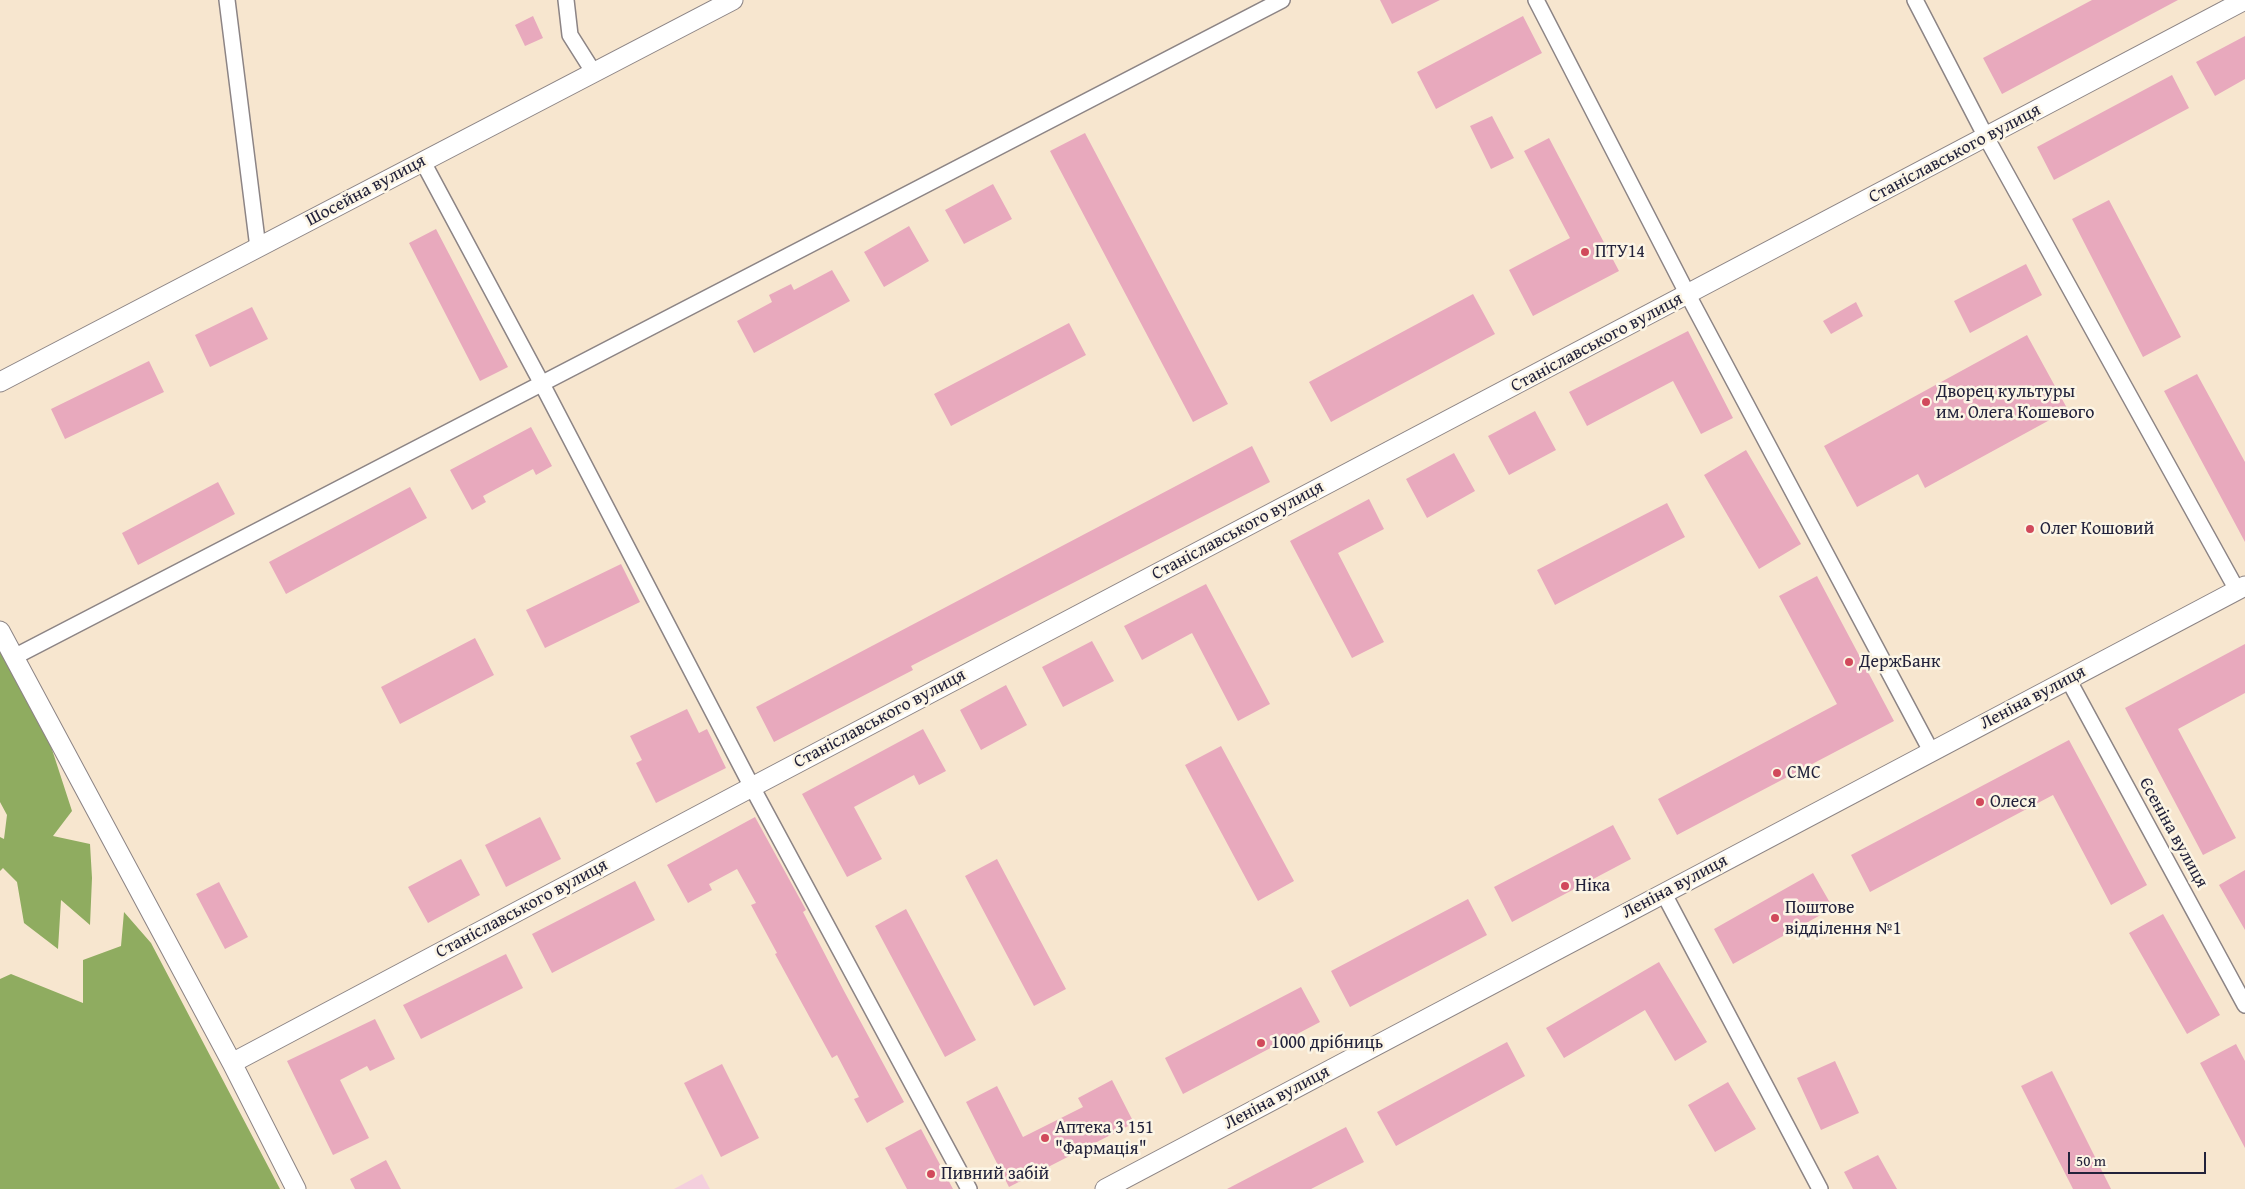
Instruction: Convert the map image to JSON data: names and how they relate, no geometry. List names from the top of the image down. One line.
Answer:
{"streets":{"street":["Станіславського вулиця","Шосейна вулиця","Леніна вулиця","Єсеніна вулиця"]},"crossings":[["Леніна вулиця","Єсеніна вулиця"]],"places":["ПТУ14","Дворец культуры им. Олега Кошевого","Олег Кошовий","ДержБанк","СМС","Олеся","Ніка","Поштове відділення №1","1000 дрібниць","Аптека 3 151 \"Фармація\"","Пивний забій"],"scale_bar":"50 m"}
